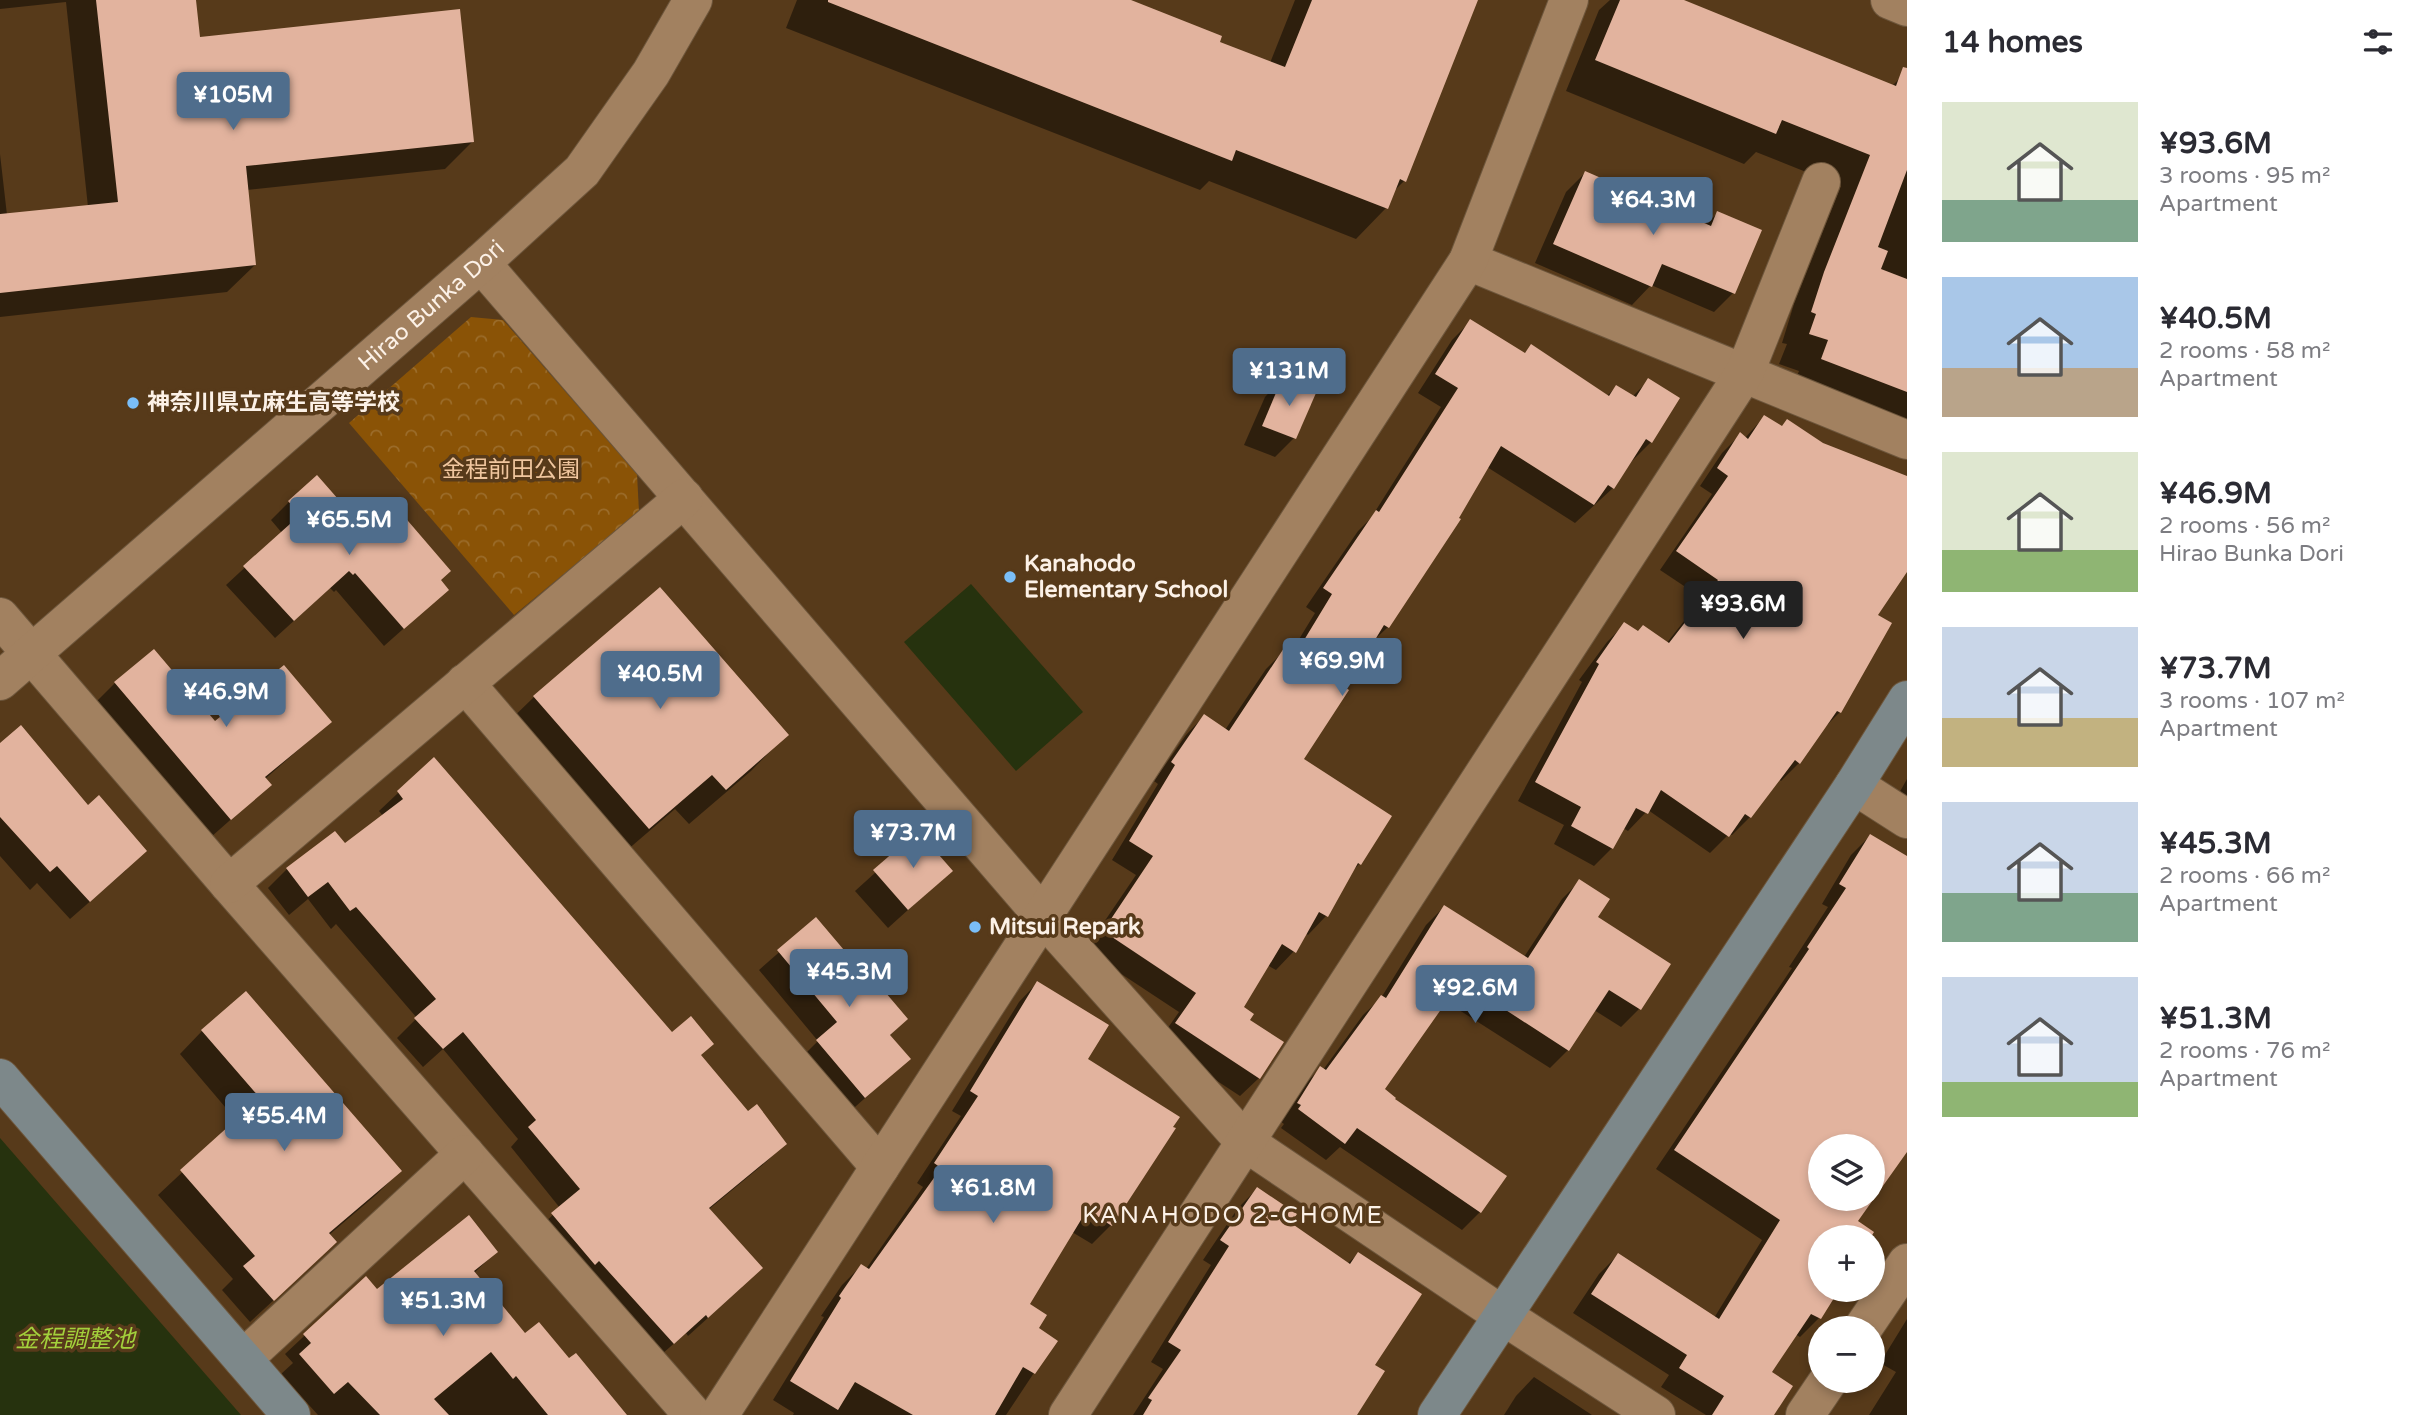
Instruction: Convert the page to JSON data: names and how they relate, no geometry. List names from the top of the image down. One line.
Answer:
{"streets":{"street":["Hirao Bunka Dori"]},"districts":["KANAHODO 2-CHOME"],"water":["金程調整池"],"parks":["金程前田公園"],"places":["神奈川県立麻生高等学校","Kanahodo Elementary School","Mitsui Repark"],"page":{"heading":"14 homes","price":["¥105M","¥64.3M","¥131M","¥65.5M","¥93.6M","¥69.9M","¥40.5M","¥46.9M","¥73.7M","¥45.3M","¥92.6M","¥55.4M","¥61.8M","¥51.3M"],"list":[{"name":"¥93.6M","note":"3 rooms · 95 m² · Apartment"},{"name":"¥40.5M","note":"2 rooms · 58 m² · Apartment"},{"name":"¥46.9M","note":"2 rooms · 56 m² · Hirao Bunka Dori"},{"name":"¥73.7M","note":"3 rooms · 107 m² · Apartment"},{"name":"¥45.3M","note":"2 rooms · 66 m² · Apartment"},{"name":"¥51.3M","note":"2 rooms · 76 m² · Apartment"}],"map_buttons":["+","−"]}}
